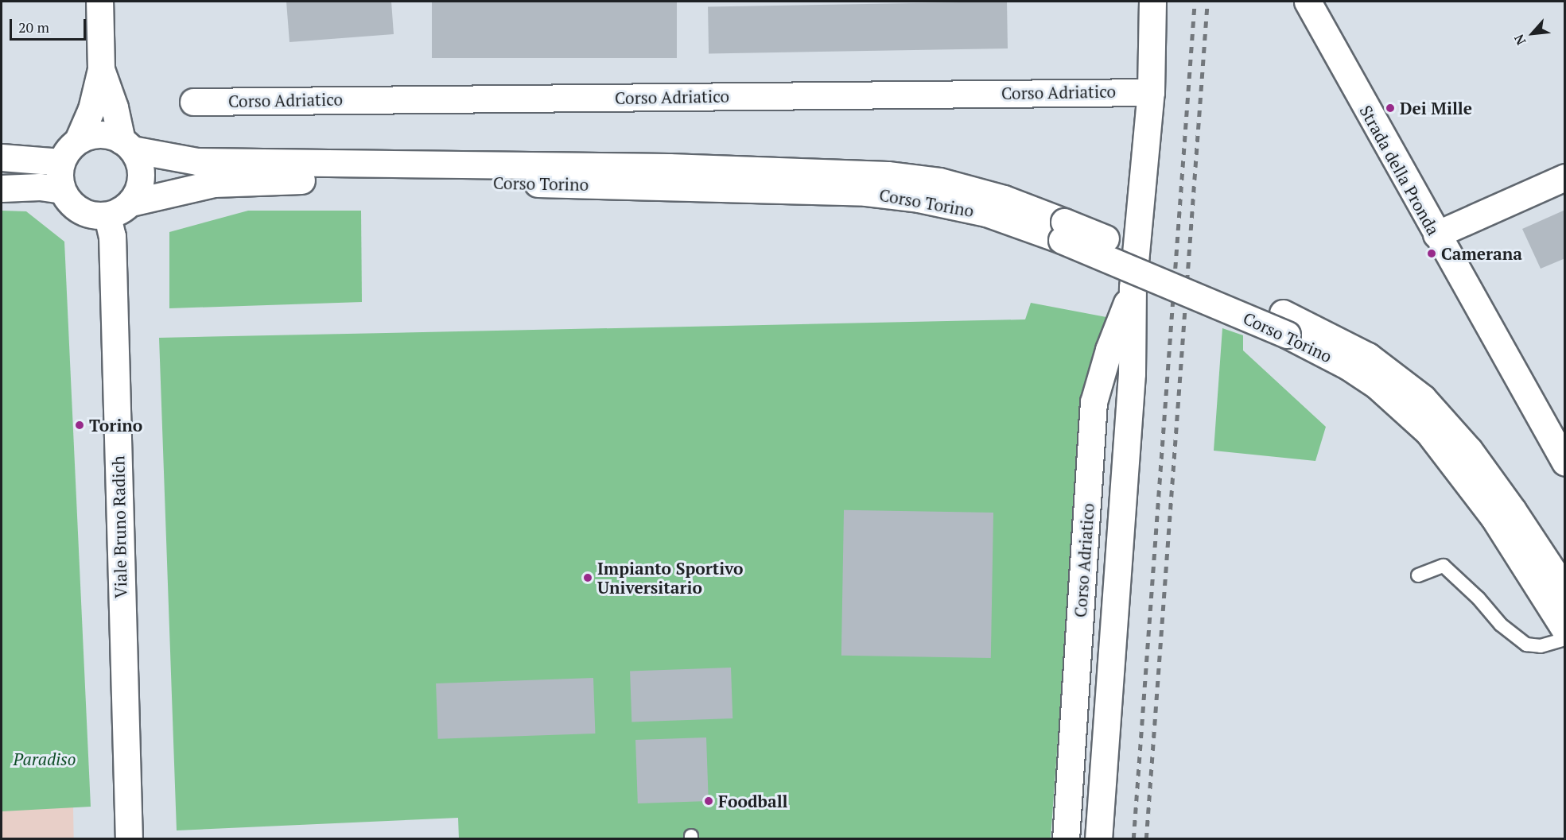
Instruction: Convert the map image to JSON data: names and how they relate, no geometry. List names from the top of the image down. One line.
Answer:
{"streets":{"street":["Corso Adriatico","Strada della Pronda","Corso Torino","Viale Bruno Radich"]},"crossings":[["Corso Torino","Viale Bruno Radich"]],"parks":["Paradiso"],"places":["Dei Mille","Camerana","Torino","Impianto Sportivo Universitario","Foodball"],"scale_bar":"20 m","north":"bottom left"}
